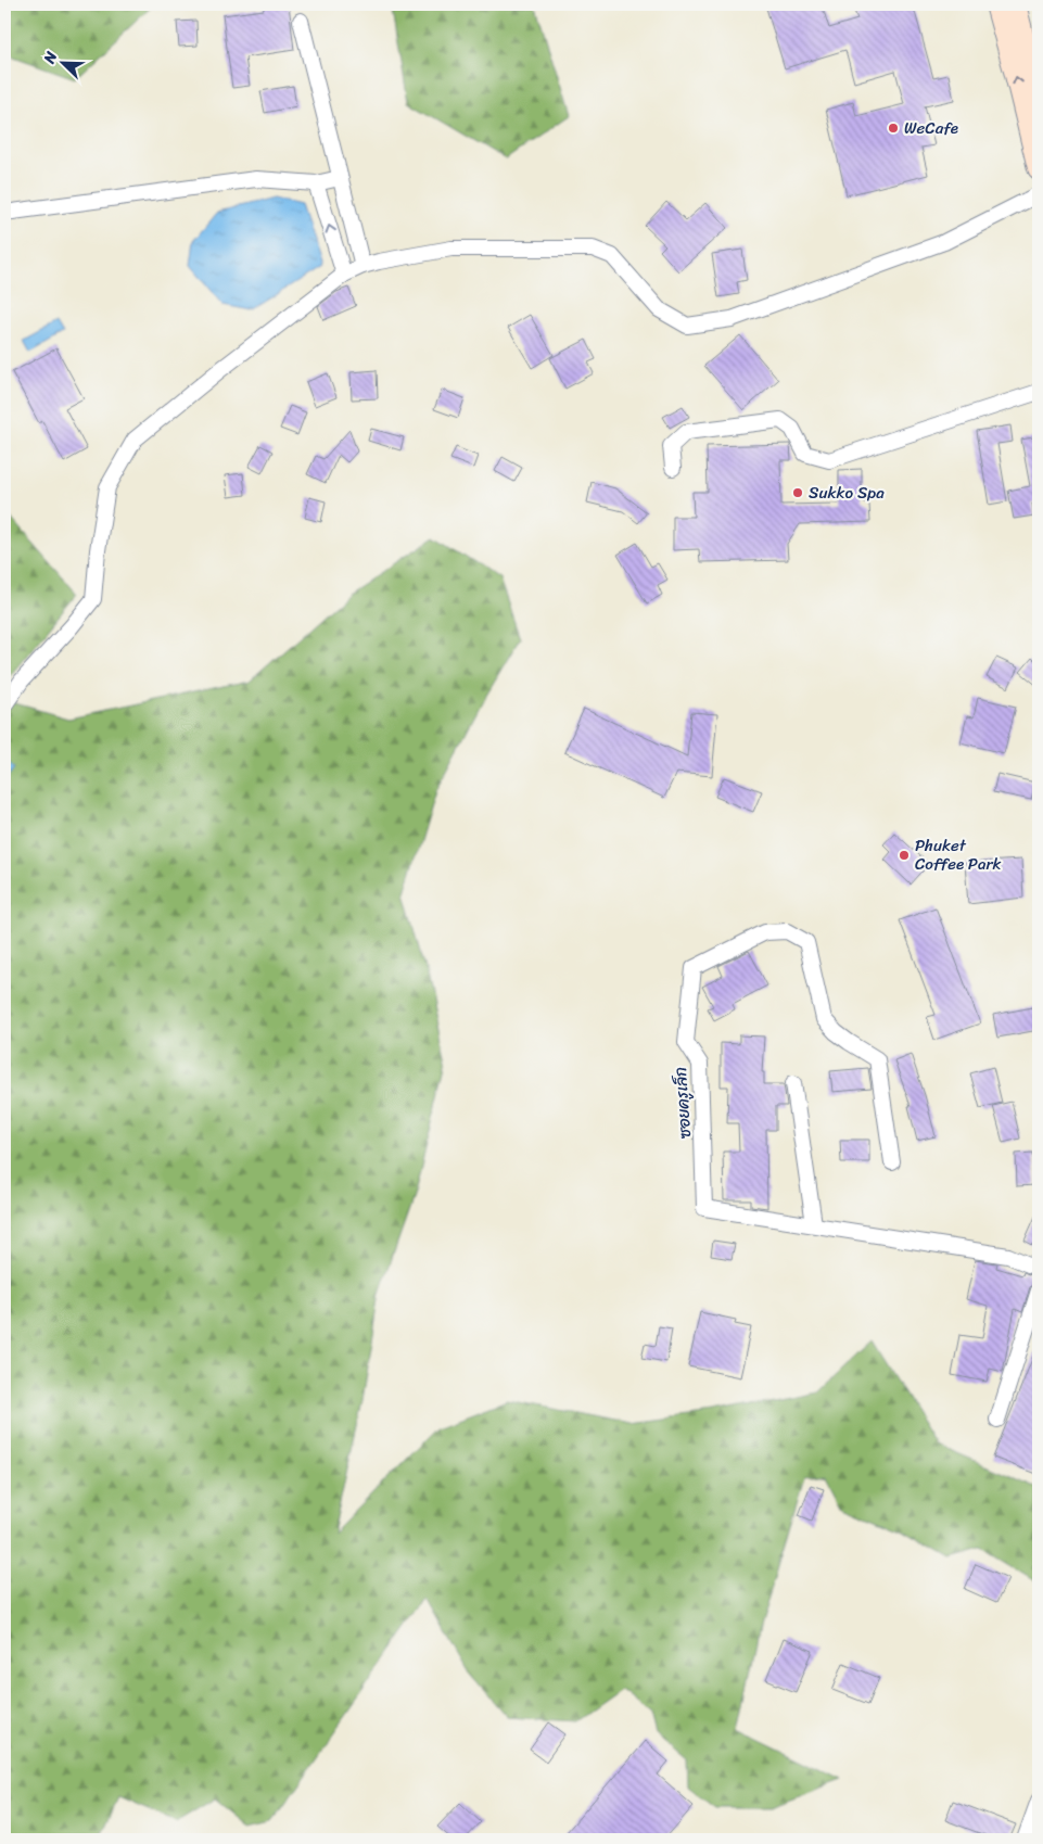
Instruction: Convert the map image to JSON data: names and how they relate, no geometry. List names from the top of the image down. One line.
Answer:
{"streets":{"street":["ซอยครูเล็ก"]},"places":["WeCafe","Sukko Spa","Phuket Coffee Park"],"north":"top left"}
